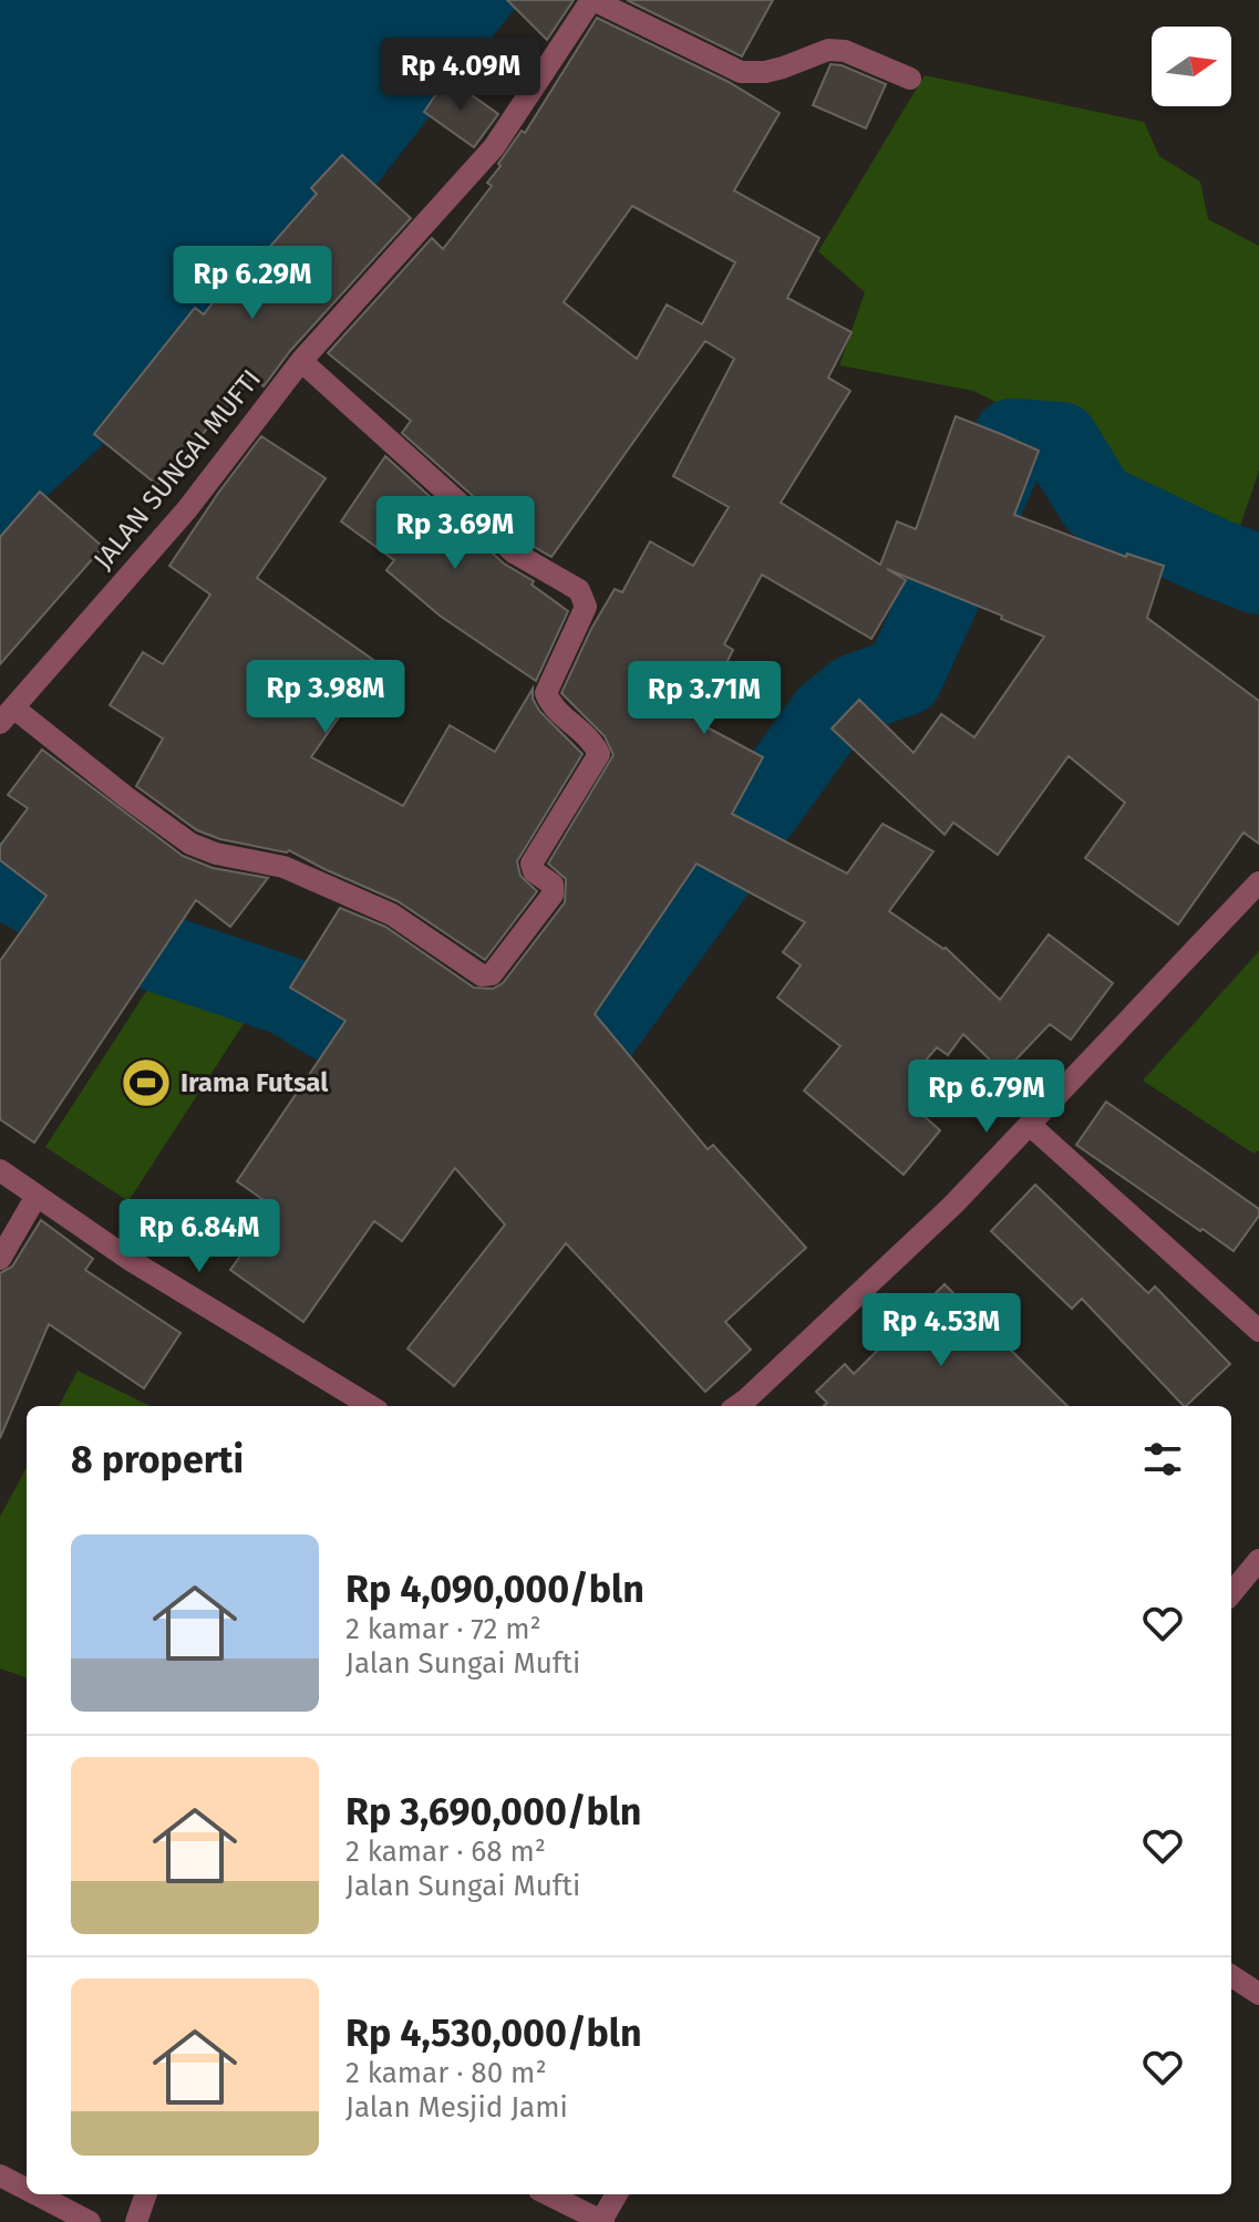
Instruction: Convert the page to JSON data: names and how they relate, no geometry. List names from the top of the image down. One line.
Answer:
{"streets":{"street":["JALAN SUNGAI MUFTI"]},"places":{"sports":["Irama Futsal"]},"north":"right","page":{"price":["Rp 4.09M","Rp 6.29M","Rp 3.69M","Rp 3.98M","Rp 3.71M","Rp 6.79M","Rp 6.84M","Rp 4.53M"],"heading":"8 properti","list":[{"name":"Rp 4,090,000/bln","note":"2 kamar · 72 m² · Jalan Sungai Mufti"},{"name":"Rp 3,690,000/bln","note":"2 kamar · 68 m² · Jalan Sungai Mufti"},{"name":"Rp 4,530,000/bln","note":"2 kamar · 80 m² · Jalan Mesjid Jami"}]}}
